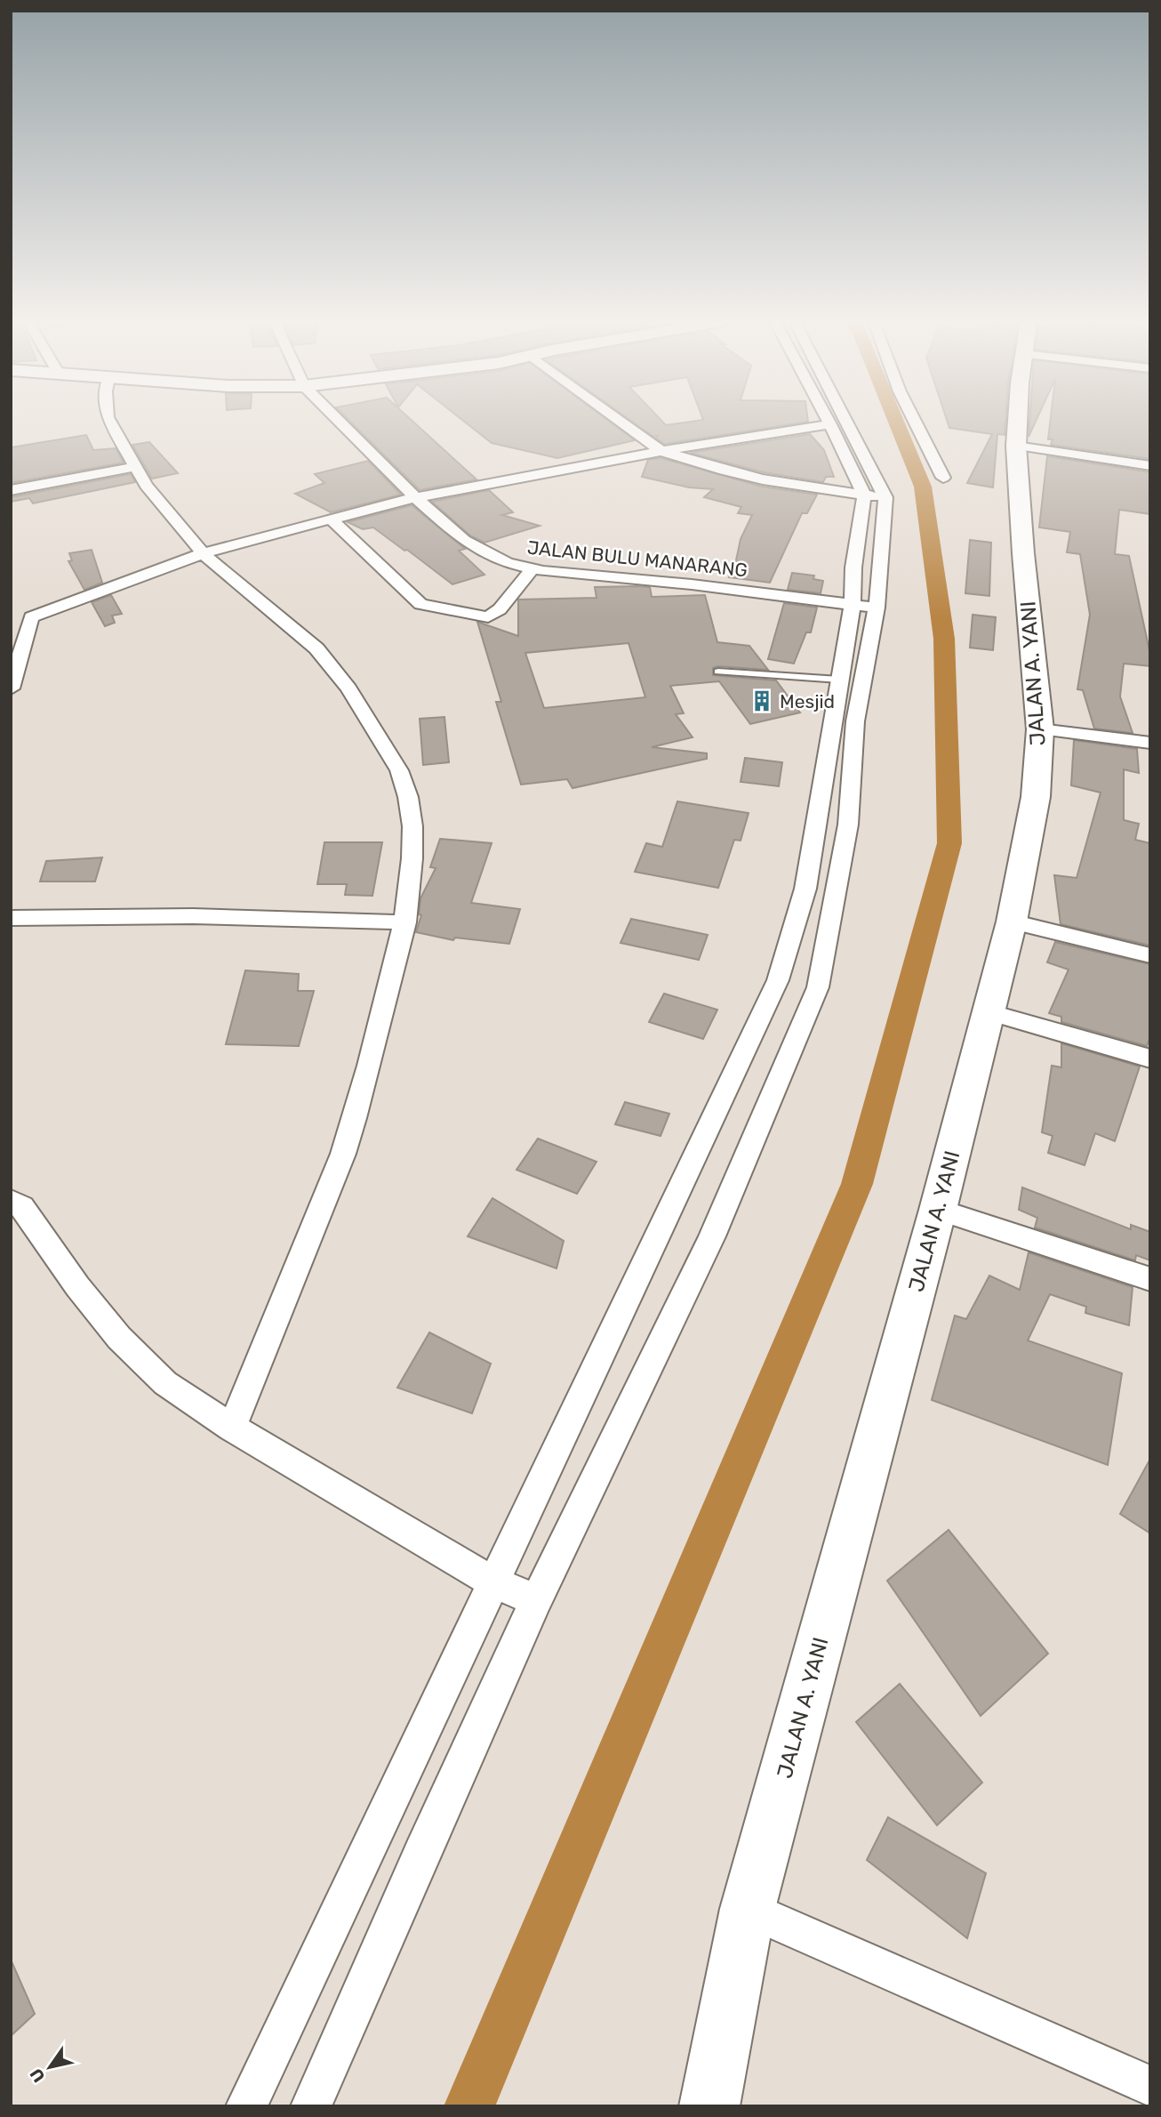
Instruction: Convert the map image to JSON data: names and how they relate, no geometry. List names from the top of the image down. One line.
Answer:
{"streets":{"main road":["JALAN A. YANI"],"street":["JALAN BULU MANARANG"]},"places":{"building":["Mesjid"]},"north":"bottom left"}
